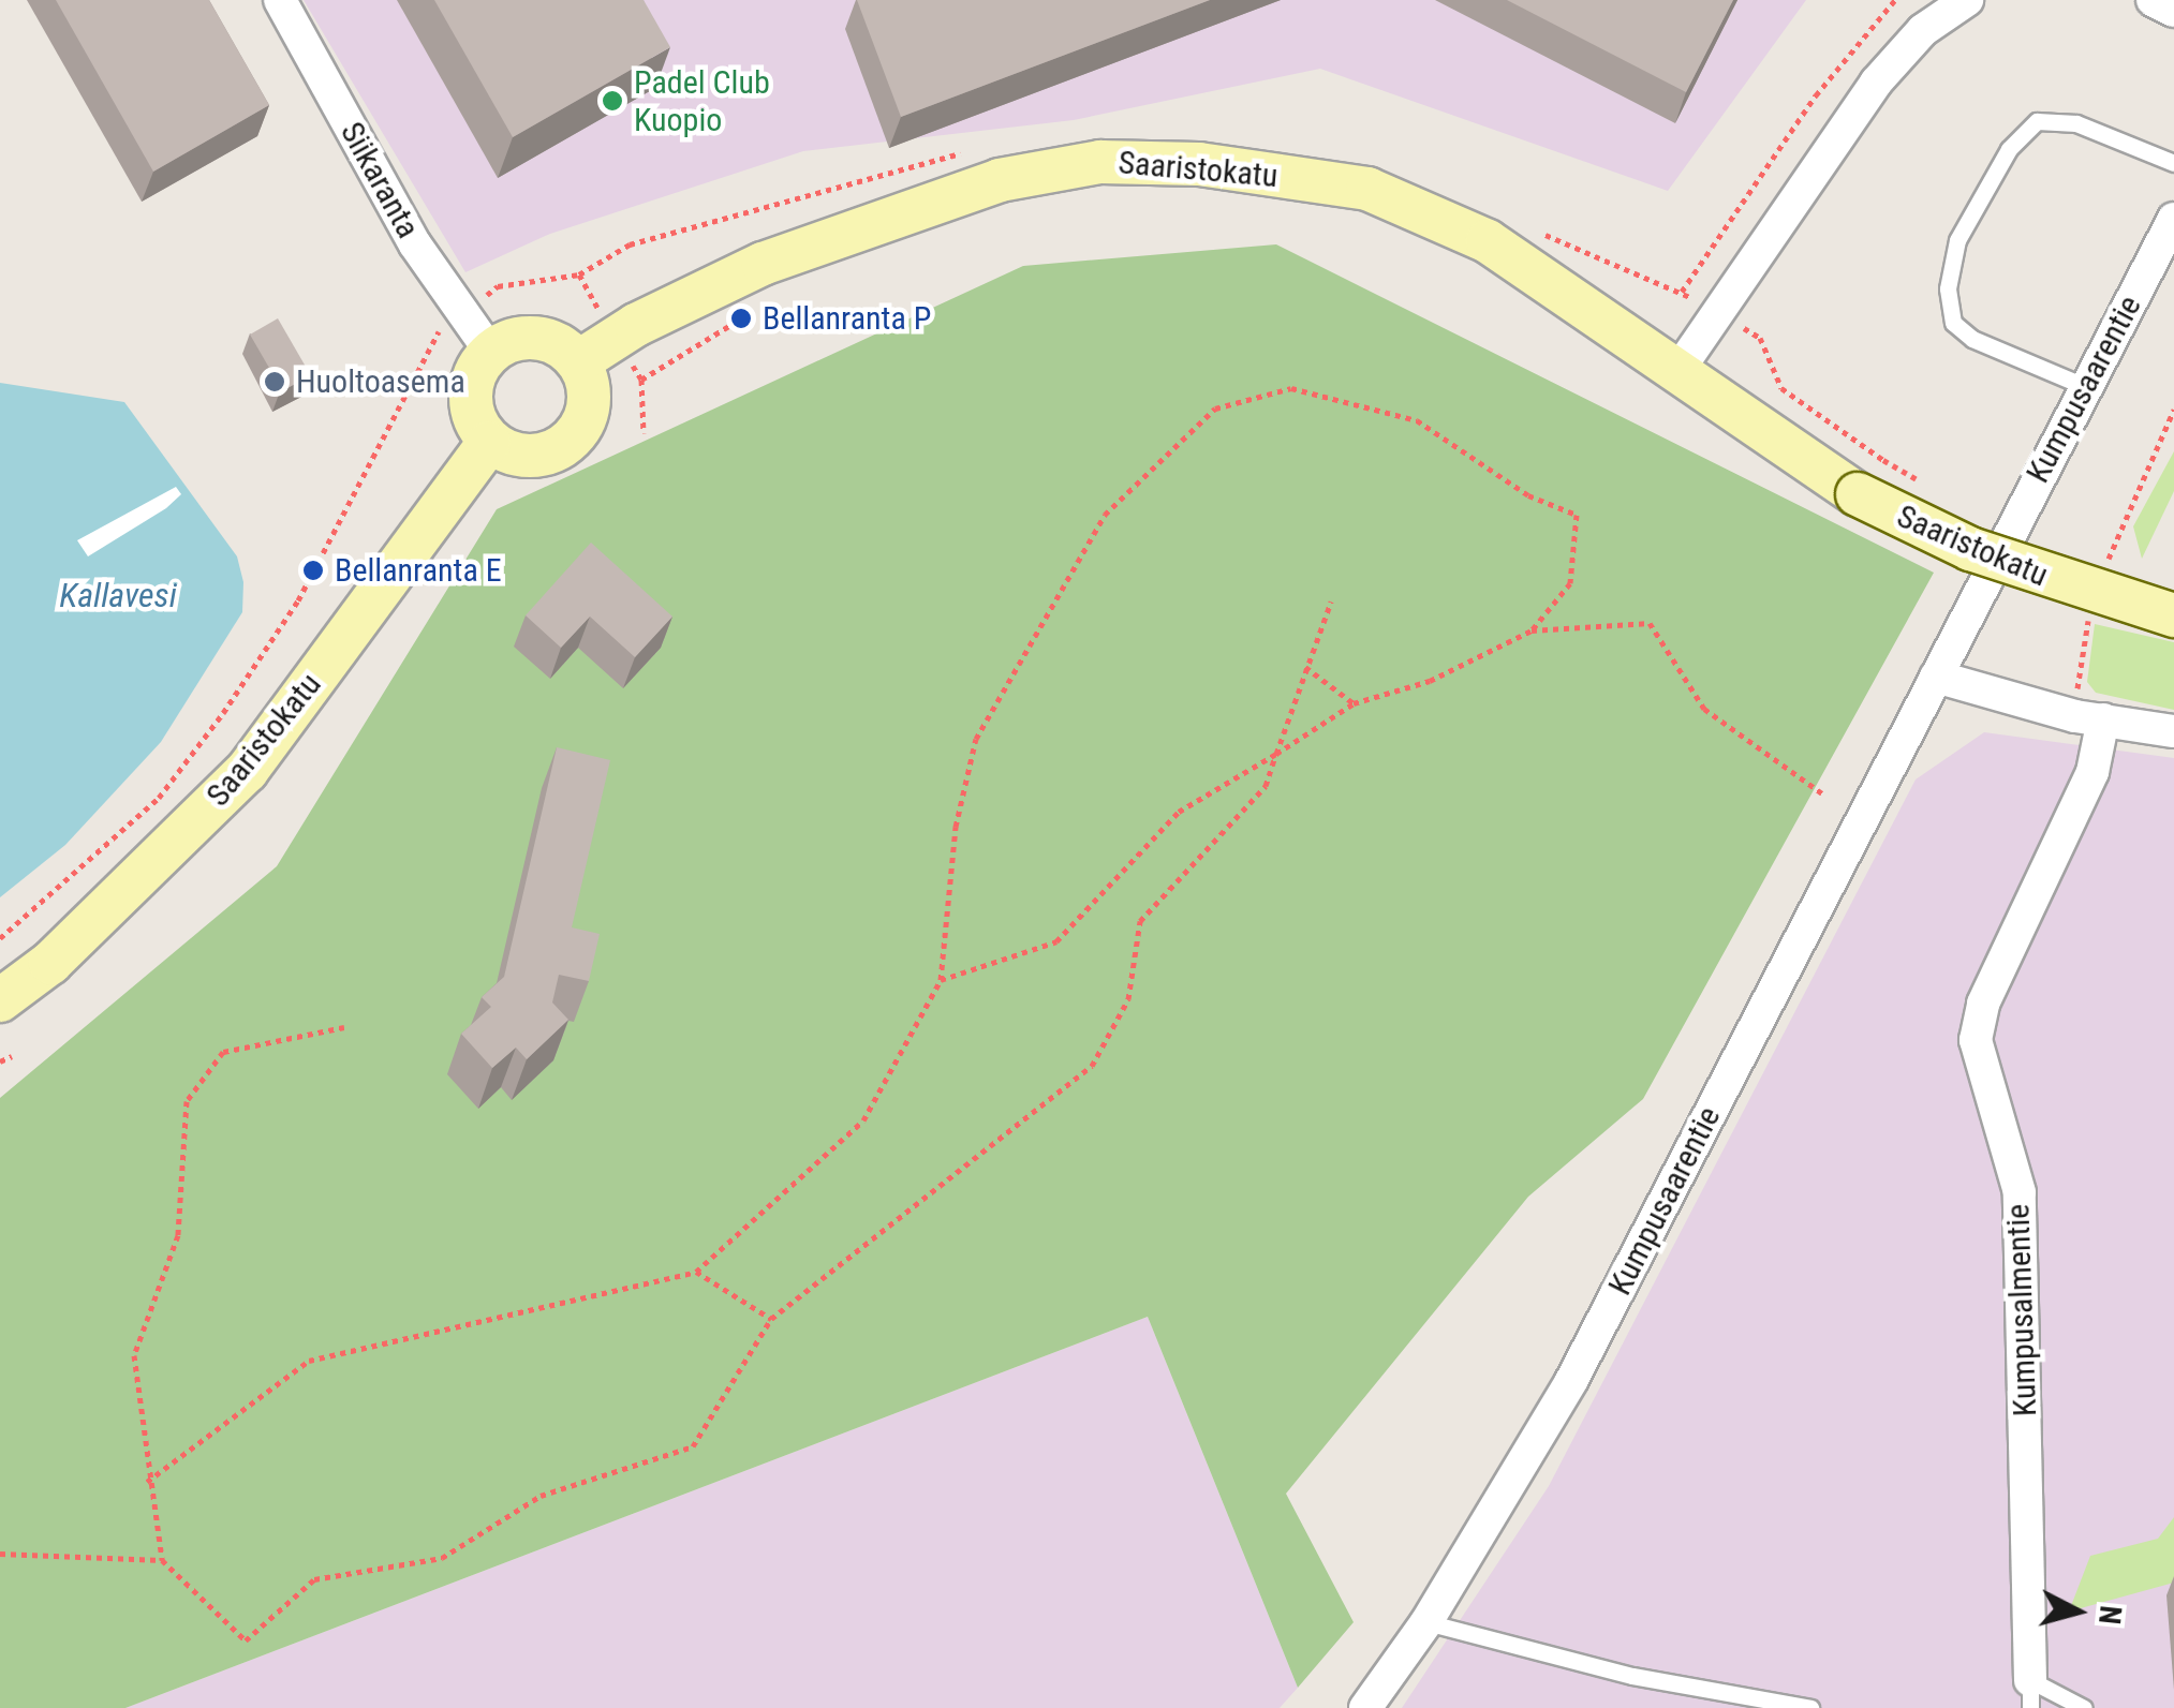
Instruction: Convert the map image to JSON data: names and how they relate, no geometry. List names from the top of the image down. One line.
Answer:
{"streets":{"main road":["Saaristokatu"],"street":["Siikaranta","Kumpusaarentie","Kumpusalmentie"]},"crossings":[["Saaristokatu","Siikaranta"]],"water":["Kallavesi"],"places":["Padel Club Kuopio","Bellanranta P","Huoltoasema","Bellanranta E"],"north":"right"}
